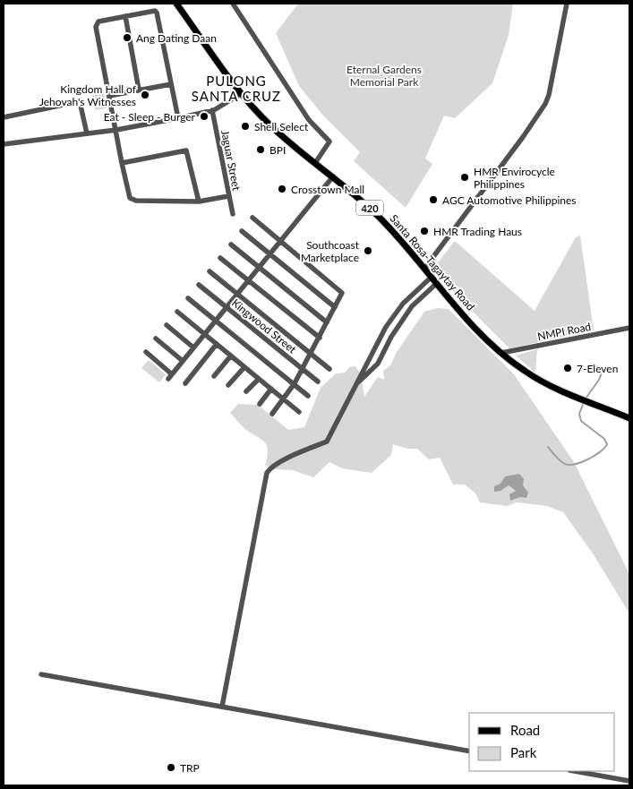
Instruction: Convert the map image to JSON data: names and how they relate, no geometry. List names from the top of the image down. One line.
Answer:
{"streets":{"main road":["420","Santa Rosa-Tagaytay Road"],"street":["Jaguar Street","Kingwood Street","NMPI Road"]},"crossings":[["Santa Rosa-Tagaytay Road","NMPI Road"]],"districts":["PULONG SANTA CRUZ"],"parks":["Eternal Gardens Memorial Park"],"places":["Ang Dating Daan","Kingdom Hall of Jehovah's Witnesses","Eat - Sleep - Burger","Shell Select","BPI","HMR Envirocycle Philippines","Crosstown Mall","AGC Automotive Philippines","HMR Trading Haus","Southcoast Marketplace","7-Eleven","TRP"],"legend":["Road","Park"]}
